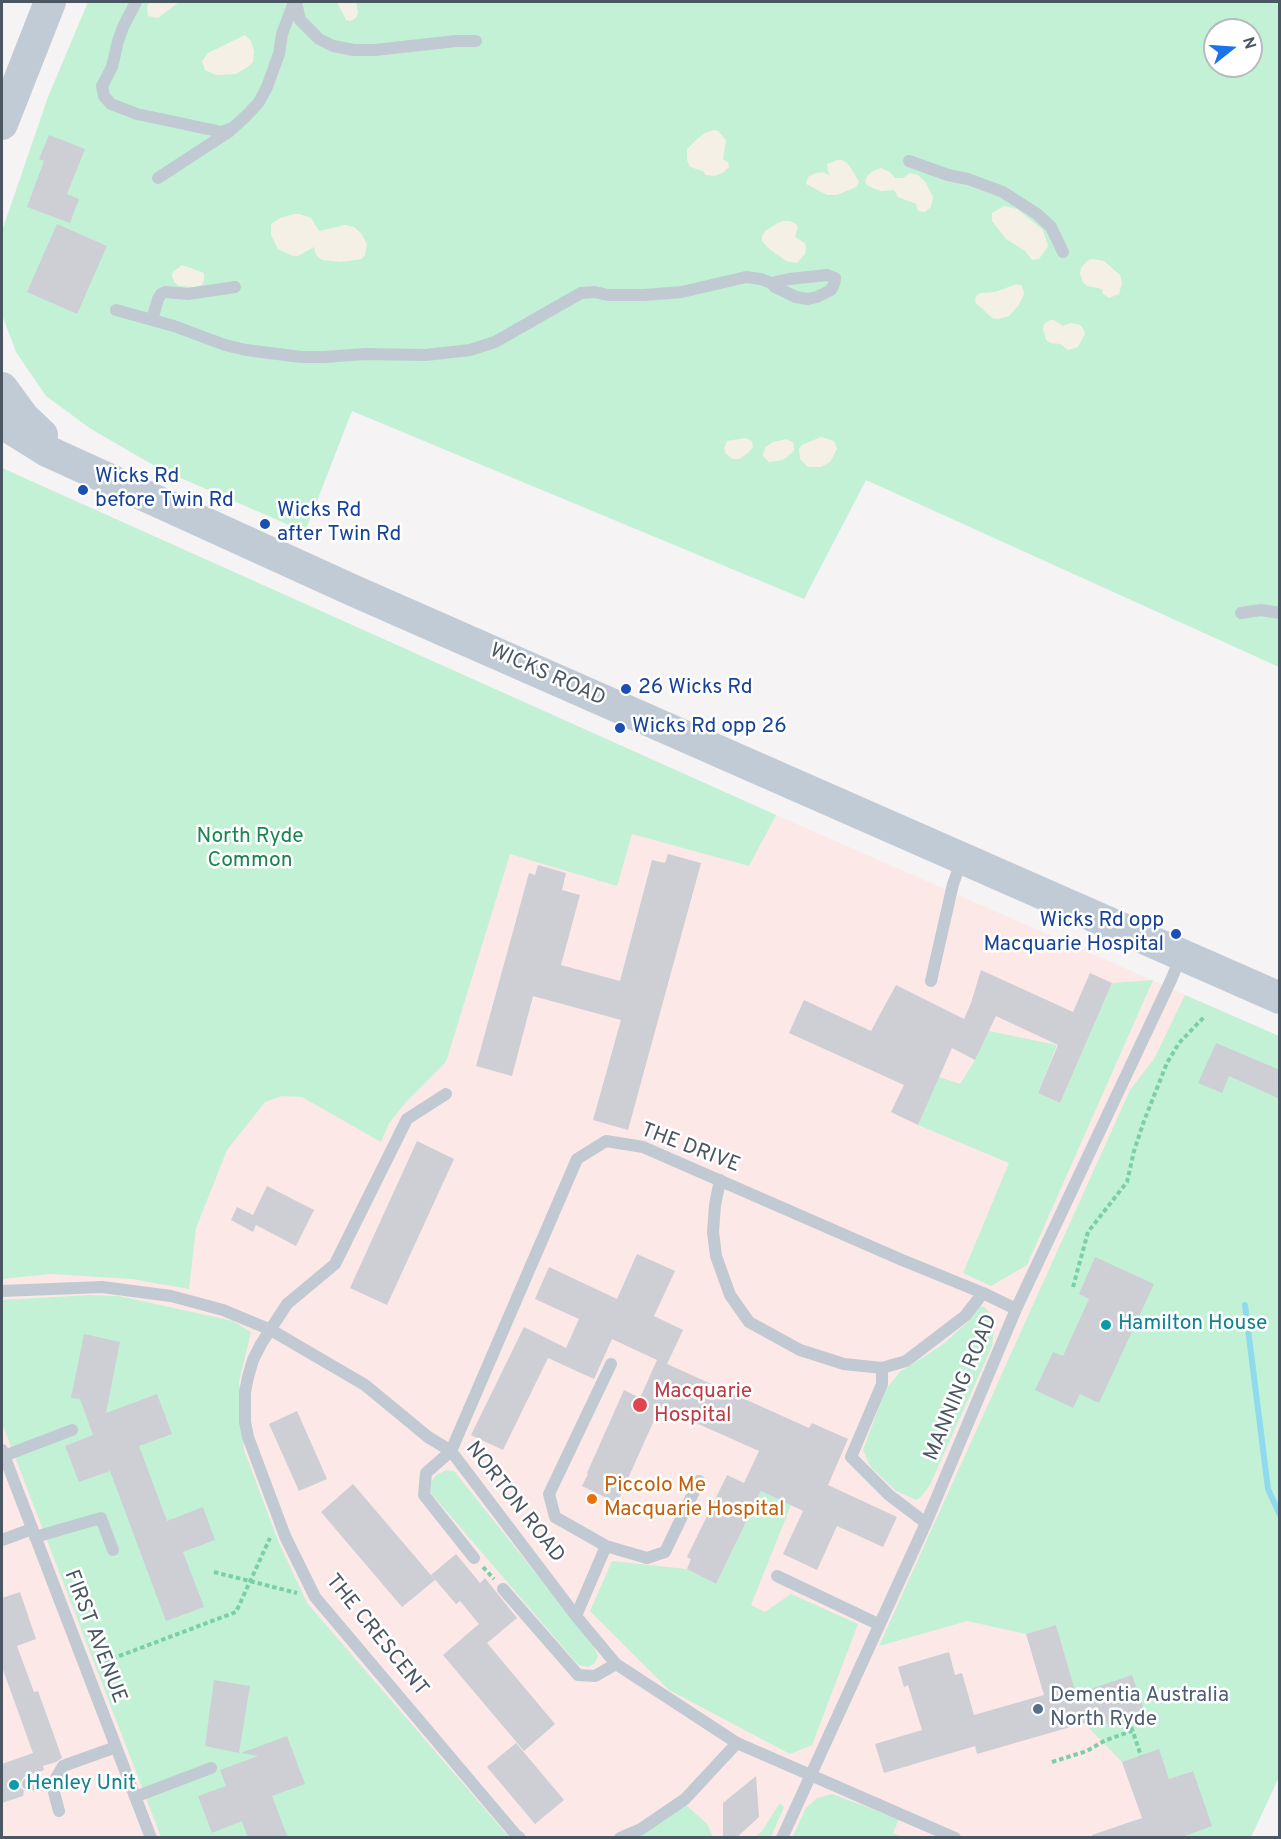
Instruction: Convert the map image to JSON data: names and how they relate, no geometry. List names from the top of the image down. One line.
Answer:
{"streets":{"main road":["WICKS ROAD"],"lane":["THE DRIVE","MANNING ROAD","NORTON ROAD","THE CRESCENT","FIRST AVENUE"]},"crossings":[["WICKS ROAD","MANNING ROAD"],["THE DRIVE","MANNING ROAD"],["THE DRIVE","NORTON ROAD"],["MANNING ROAD","NORTON ROAD"],["NORTON ROAD","THE CRESCENT"]],"parks":["North Ryde Common"],"places":["Wicks Rd before Twin Rd","Wicks Rd after Twin Rd","26 Wicks Rd","Wicks Rd opp 26","Wicks Rd opp Macquarie Hospital","Hamilton House","Macquarie Hospital","Piccolo Me Macquarie Hospital","Dementia Australia North Ryde","Henley Unit"],"north":"right"}
